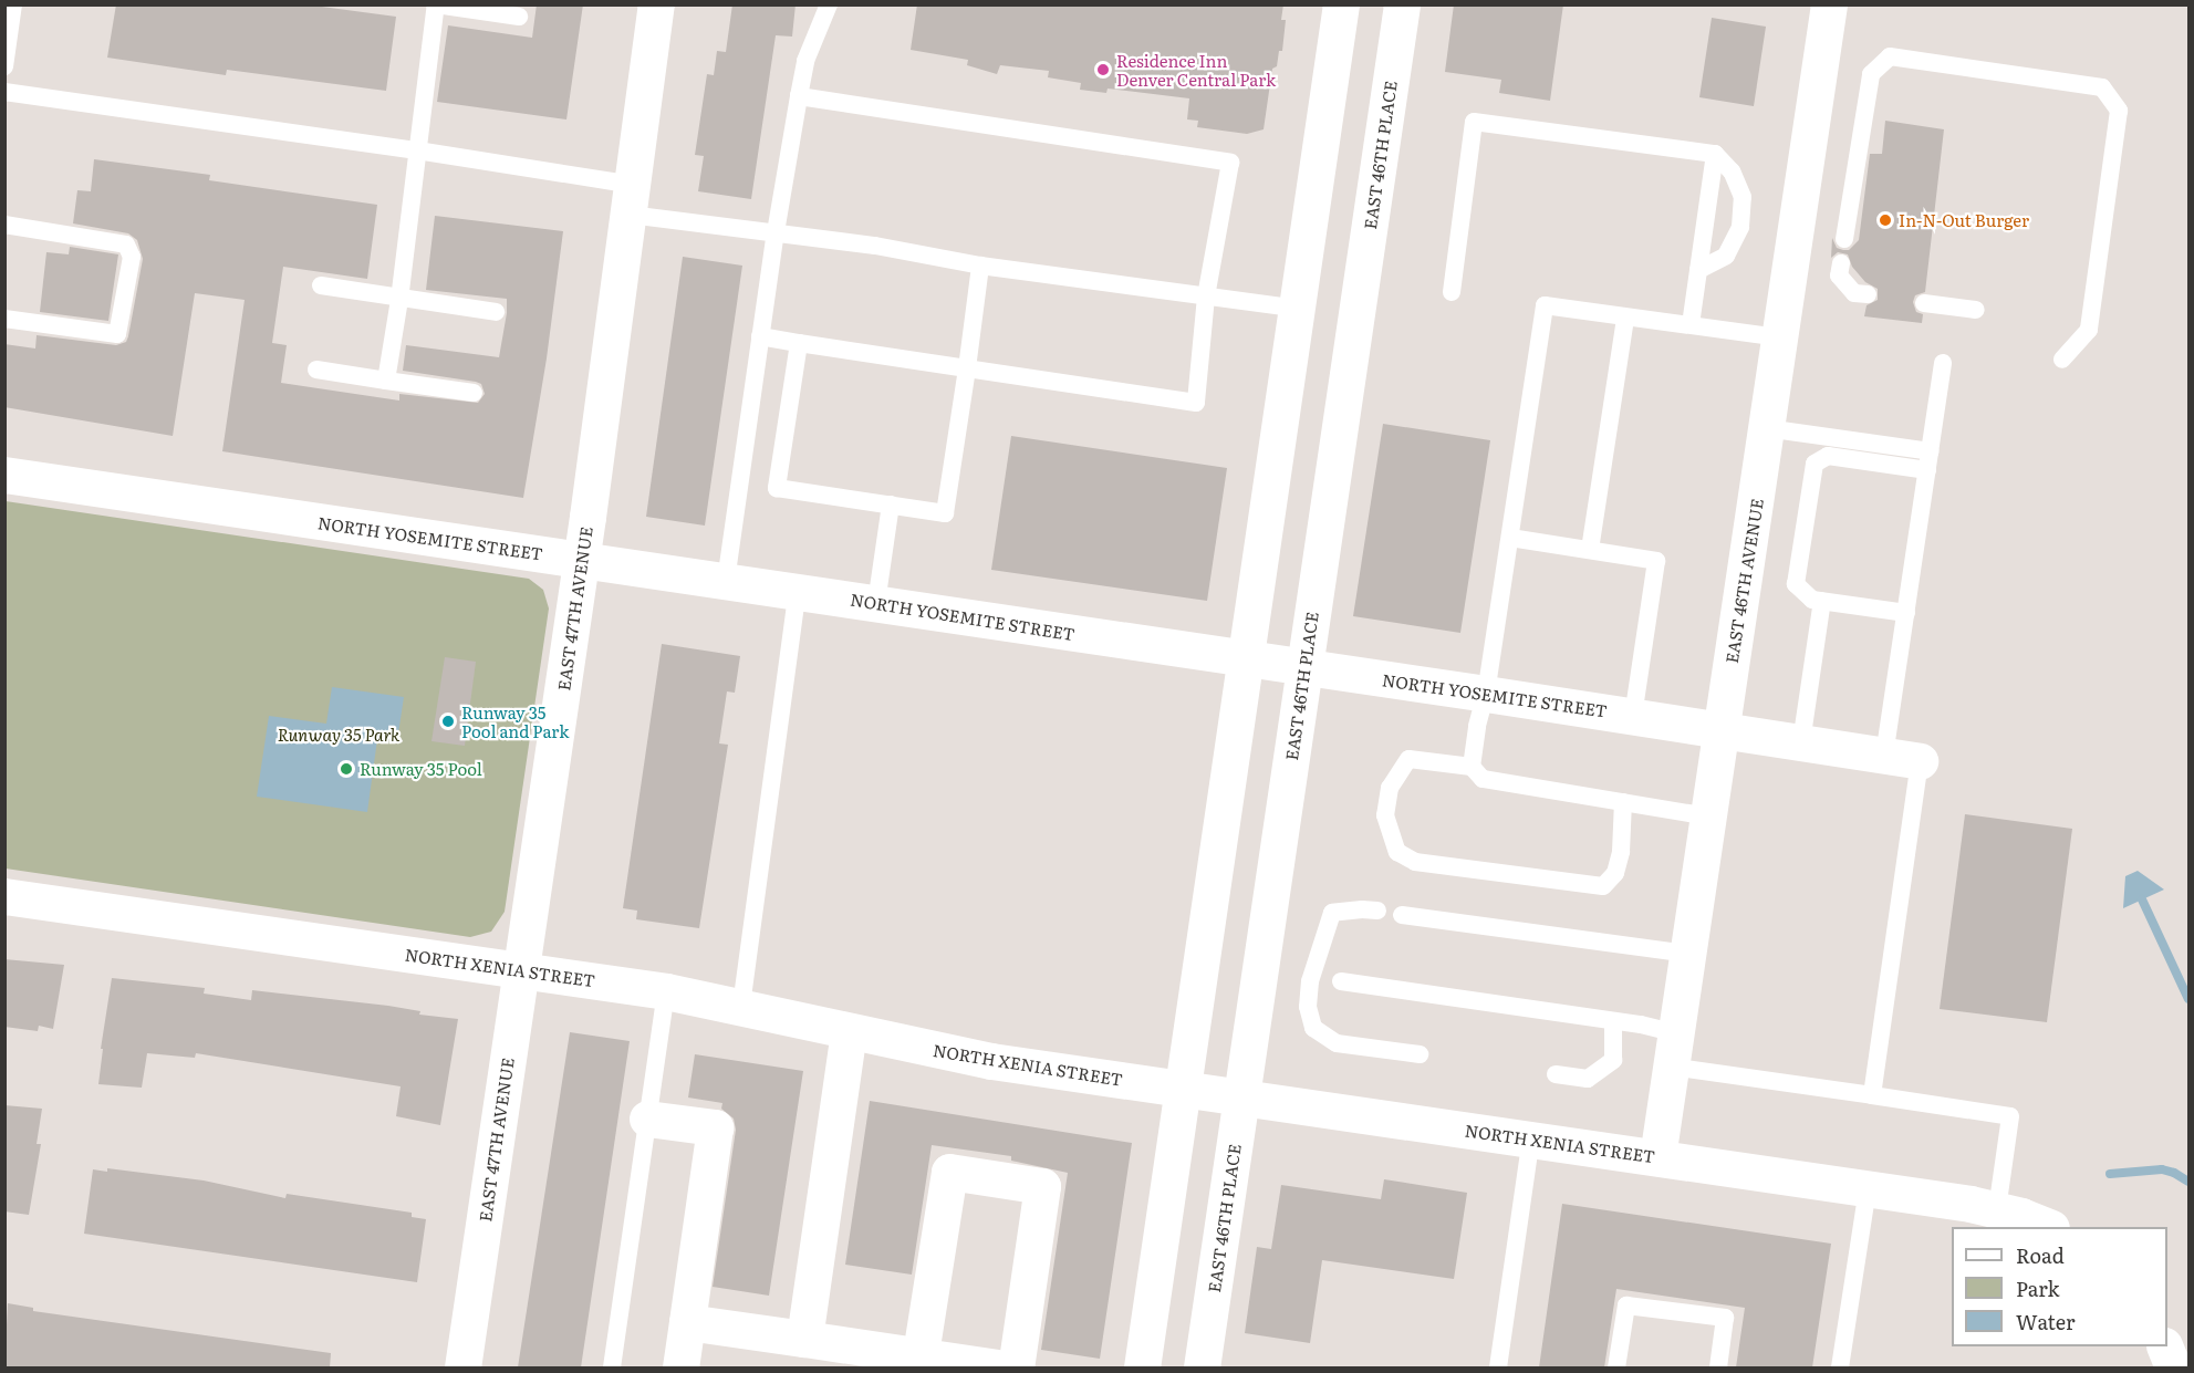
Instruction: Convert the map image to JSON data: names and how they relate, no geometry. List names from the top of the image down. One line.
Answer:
{"streets":{"street":["EAST 46TH PLACE","NORTH YOSEMITE STREET","EAST 46TH AVENUE","EAST 47TH AVENUE","NORTH XENIA STREET"]},"crossings":[["EAST 46TH PLACE","NORTH YOSEMITE STREET"],["EAST 46TH PLACE","NORTH XENIA STREET"],["NORTH YOSEMITE STREET","EAST 46TH AVENUE"],["NORTH YOSEMITE STREET","EAST 47TH AVENUE"],["EAST 46TH AVENUE","NORTH XENIA STREET"],["EAST 47TH AVENUE","NORTH XENIA STREET"]],"parks":["Runway 35 Park"],"places":["Residence Inn Denver Central Park","In-N-Out Burger","Runway 35 Pool and Park","Runway 35 Pool"],"legend":["Road","Park","Water"]}
